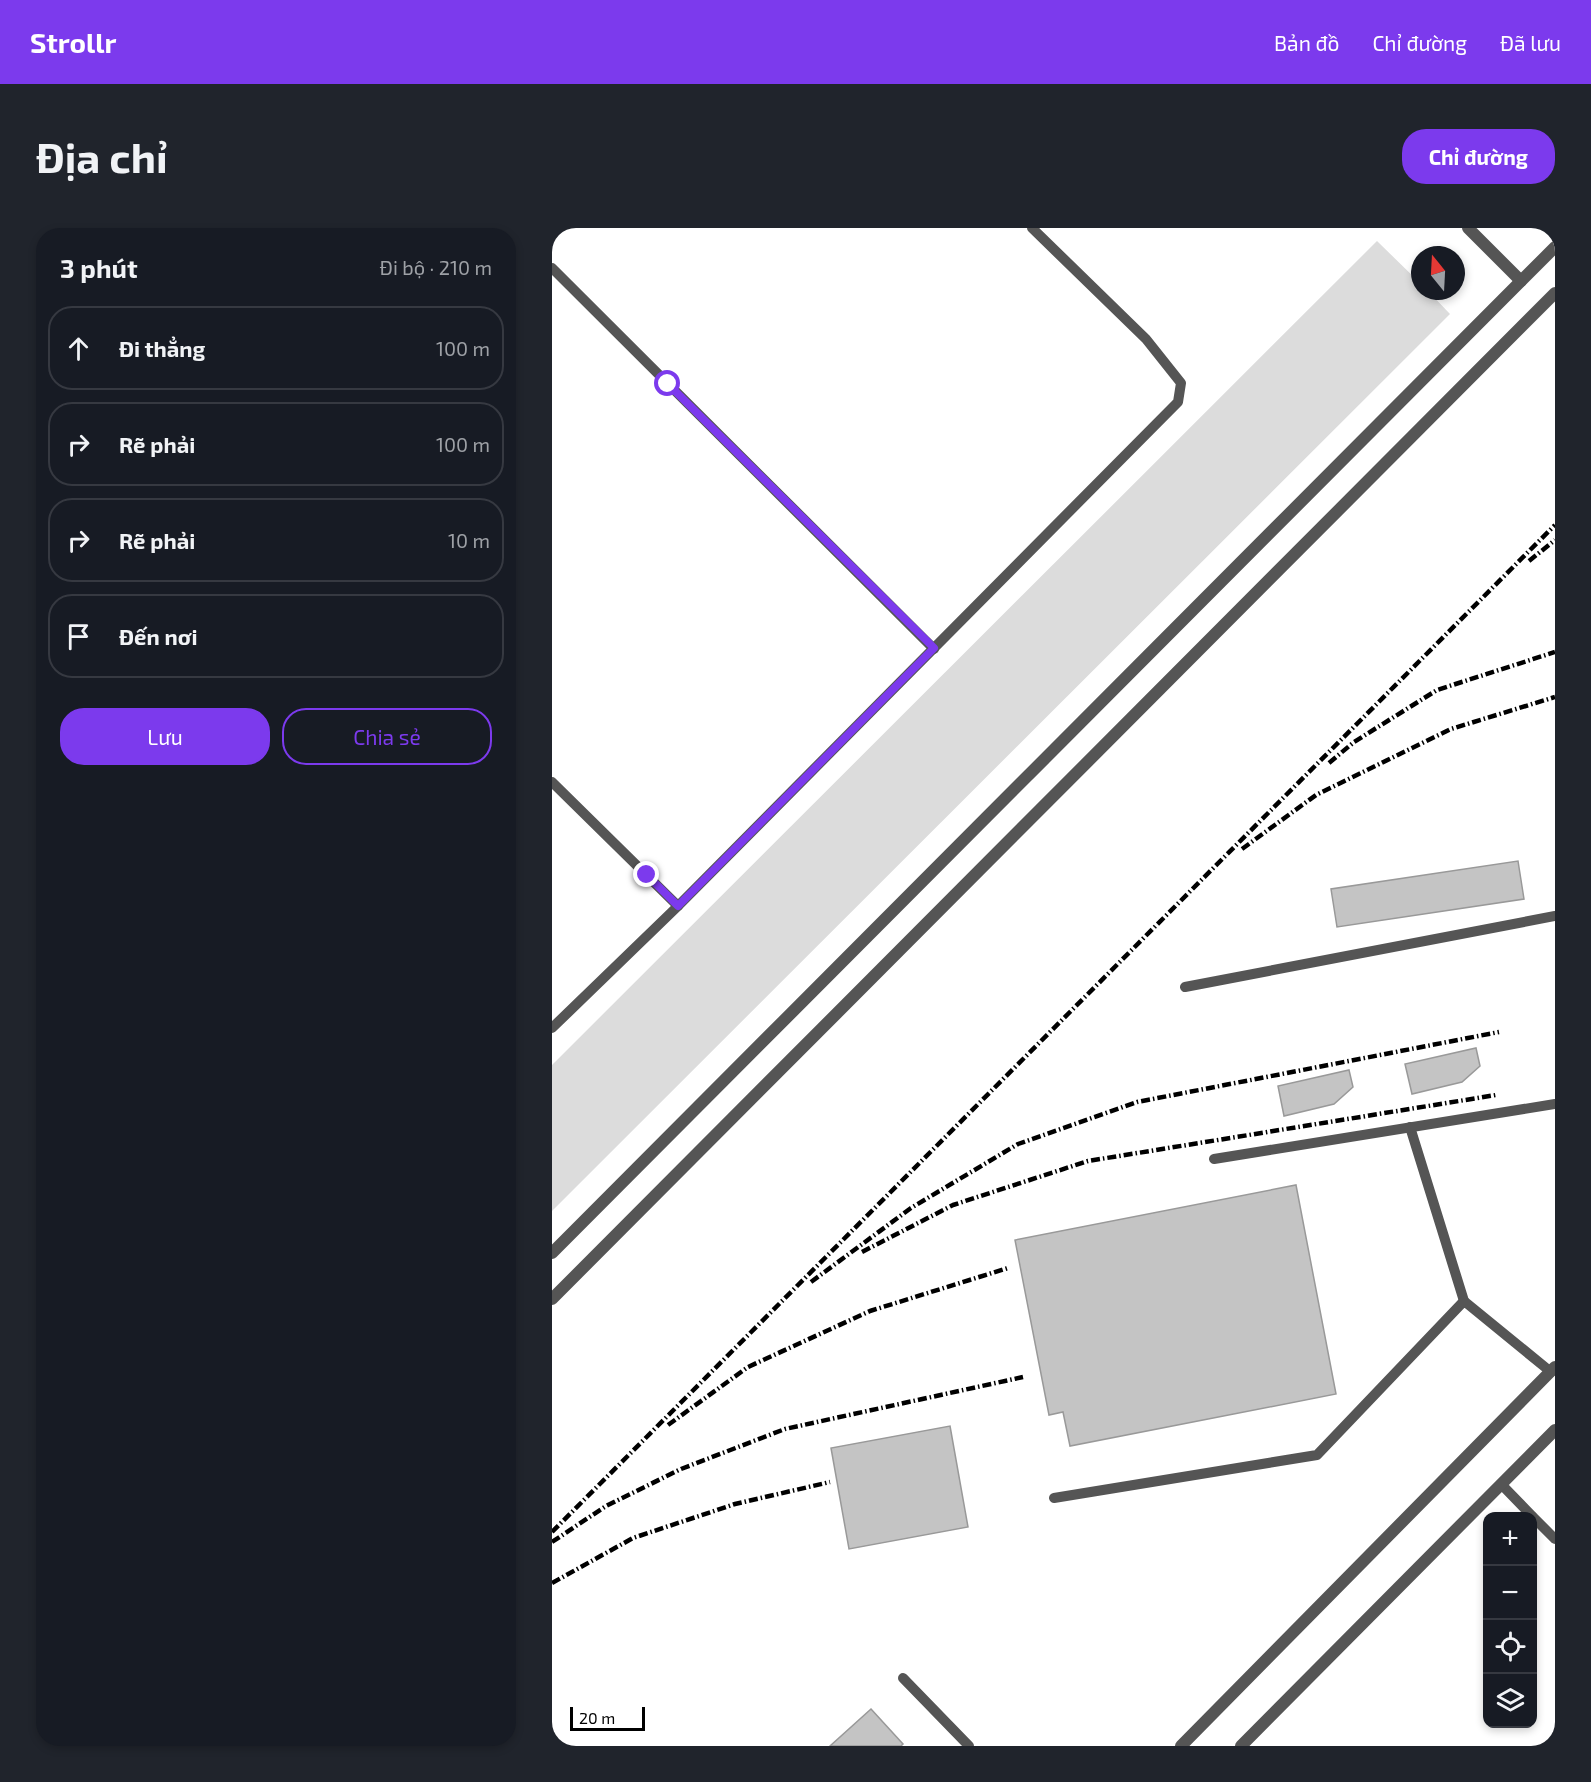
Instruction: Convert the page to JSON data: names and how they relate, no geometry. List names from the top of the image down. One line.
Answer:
{"scale_bar":"20 m","north":"top","page":{"header":"Strollr","nav":["Bản đồ","Chỉ đường","Đã lưu"],"buttons":["Chỉ đường",["Lưu","Chia sẻ"]],"title":"Địa chỉ","heading":["3 phút","Đi bộ · 210 m"],"list":[["Đi thẳng","100 m"],["Rẽ phải","100 m"],["Rẽ phải","10 m"],"Đến nơi"],"map_buttons":["+","−"],"scale":"20 m"}}
